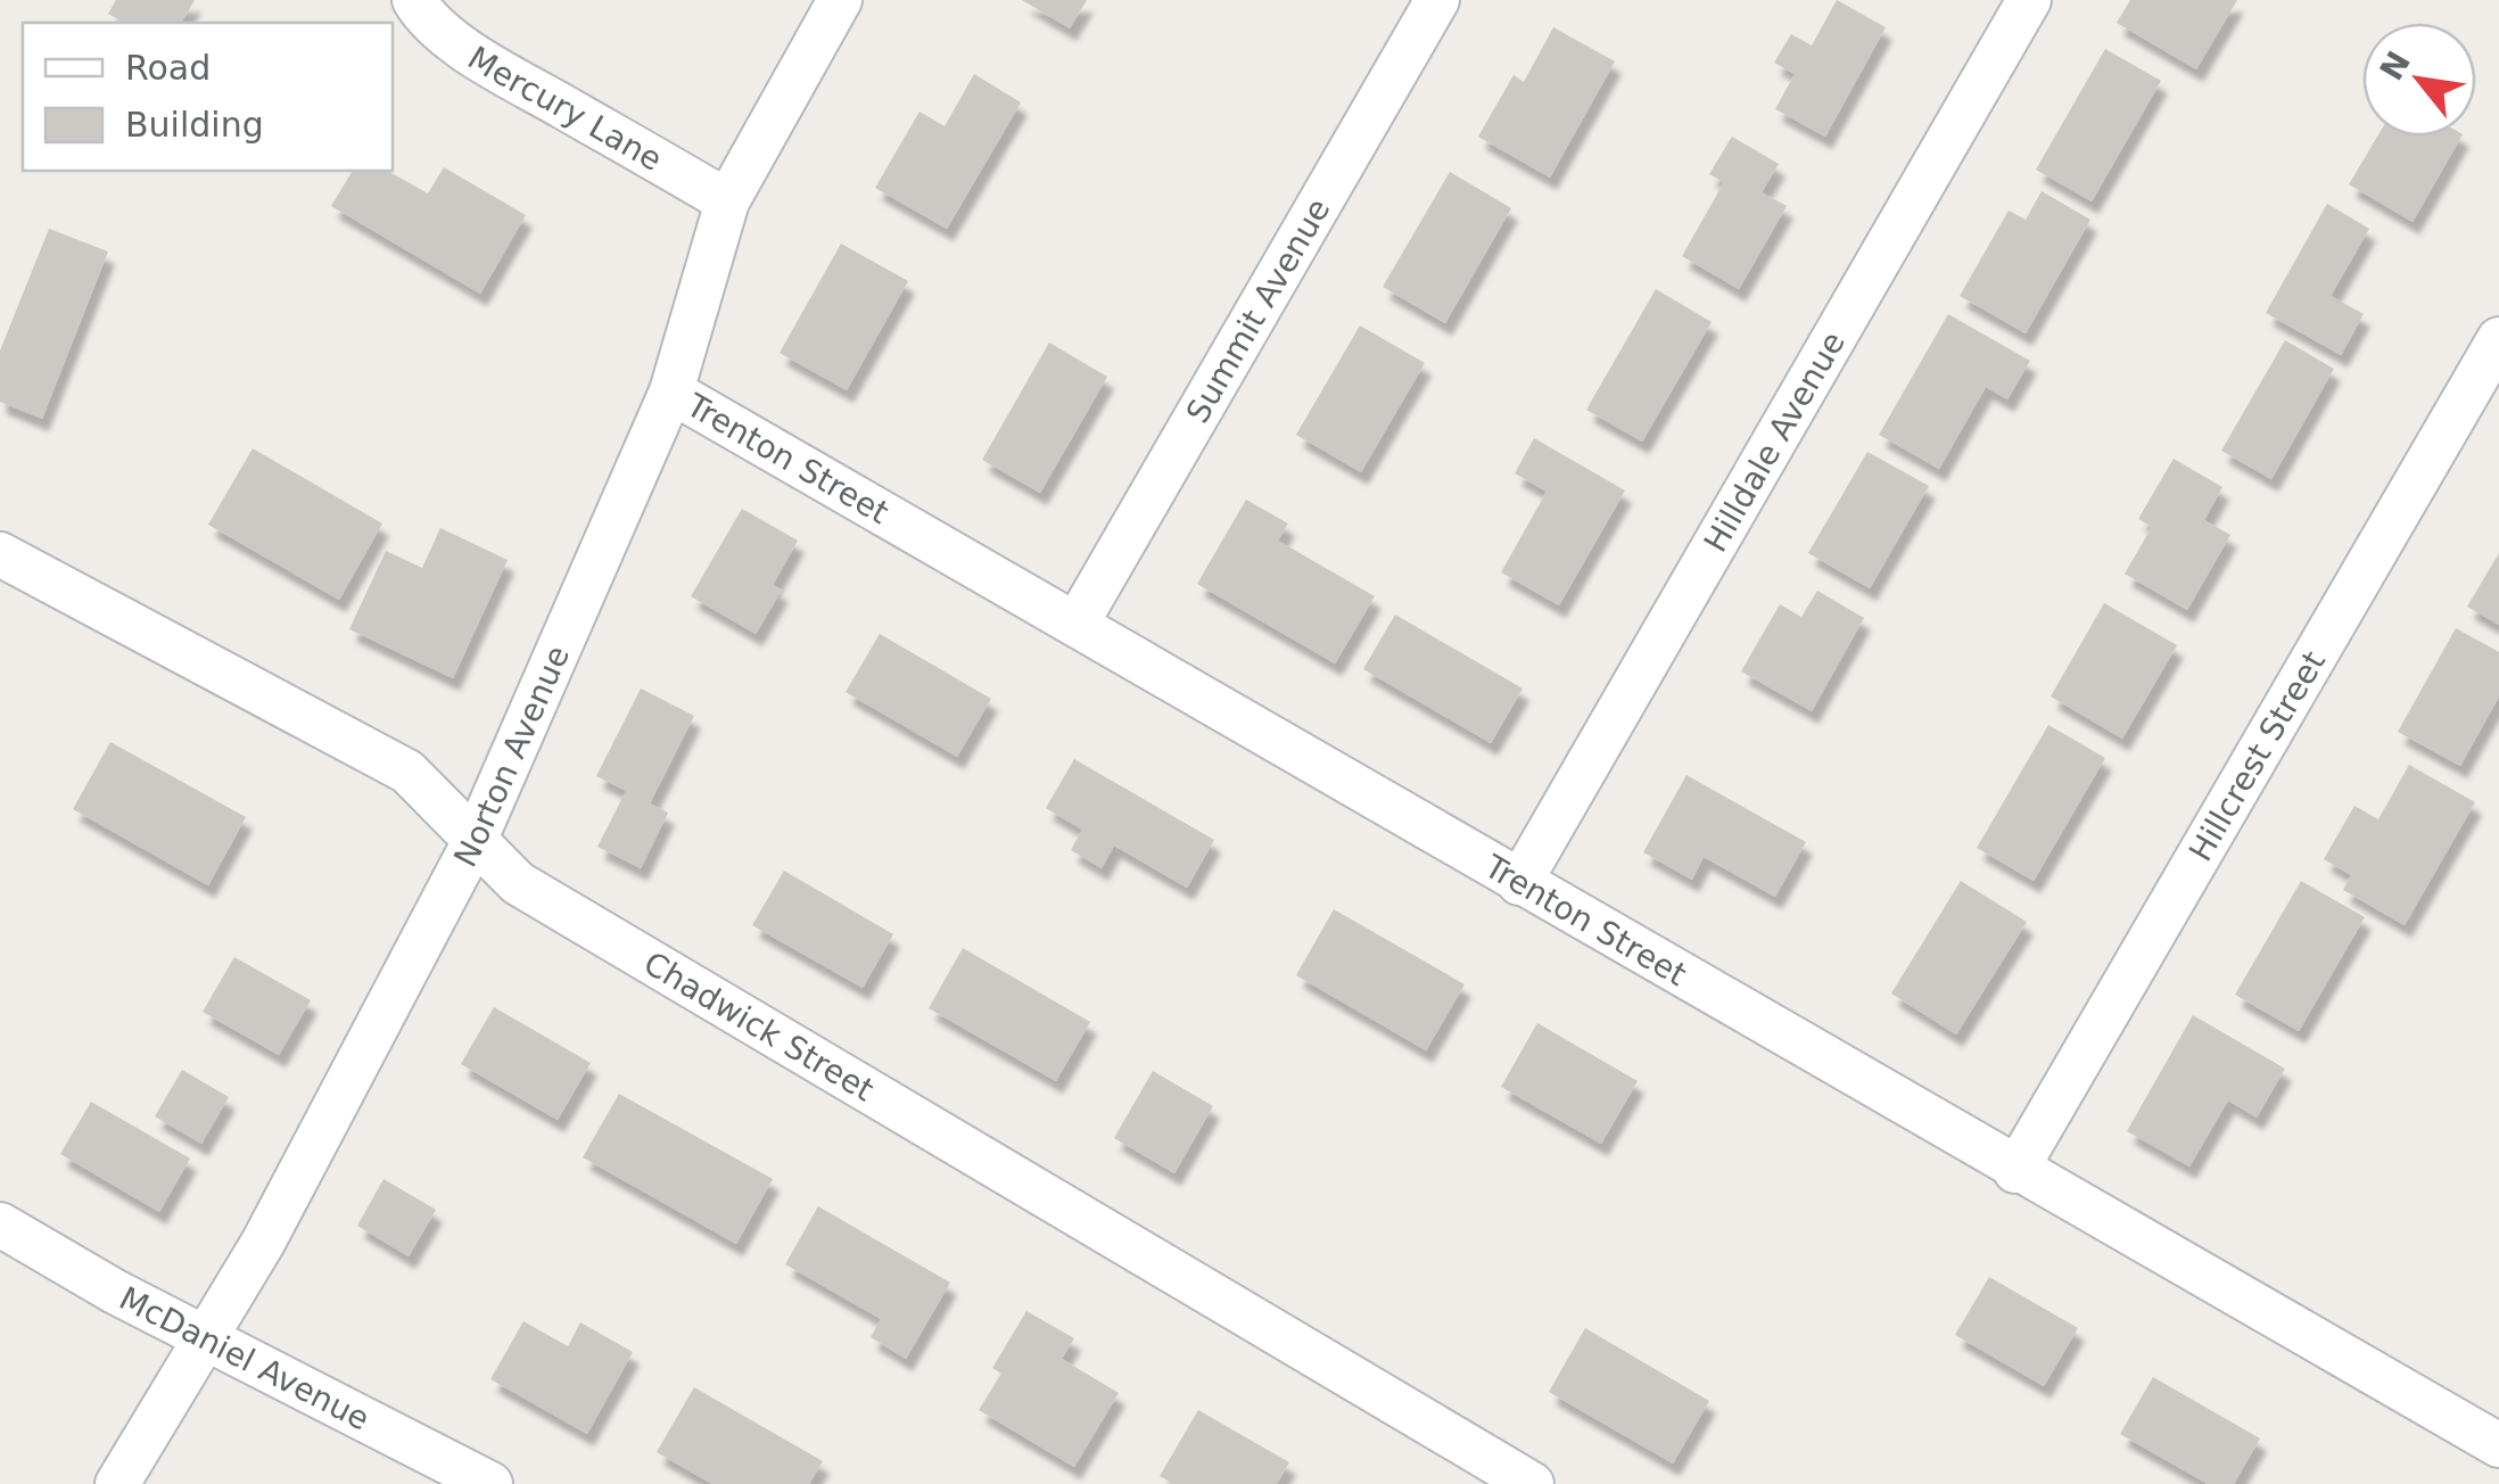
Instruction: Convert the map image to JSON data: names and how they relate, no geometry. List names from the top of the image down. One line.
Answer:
{"streets":{"street":["Mercury Lane","Summit Avenue","Hilldale Avenue","Trenton Street","Norton Avenue","Hillcrest Street","Chadwick Street","McDaniel Avenue"]},"crossings":[["Mercury Lane","Norton Avenue"],["Summit Avenue","Trenton Street"],["Hilldale Avenue","Trenton Street"],["Trenton Street","Norton Avenue"],["Trenton Street","Hillcrest Street"],["Norton Avenue","Chadwick Street"],["Norton Avenue","McDaniel Avenue"]],"legend":["Road","Building"],"north":"top left"}
